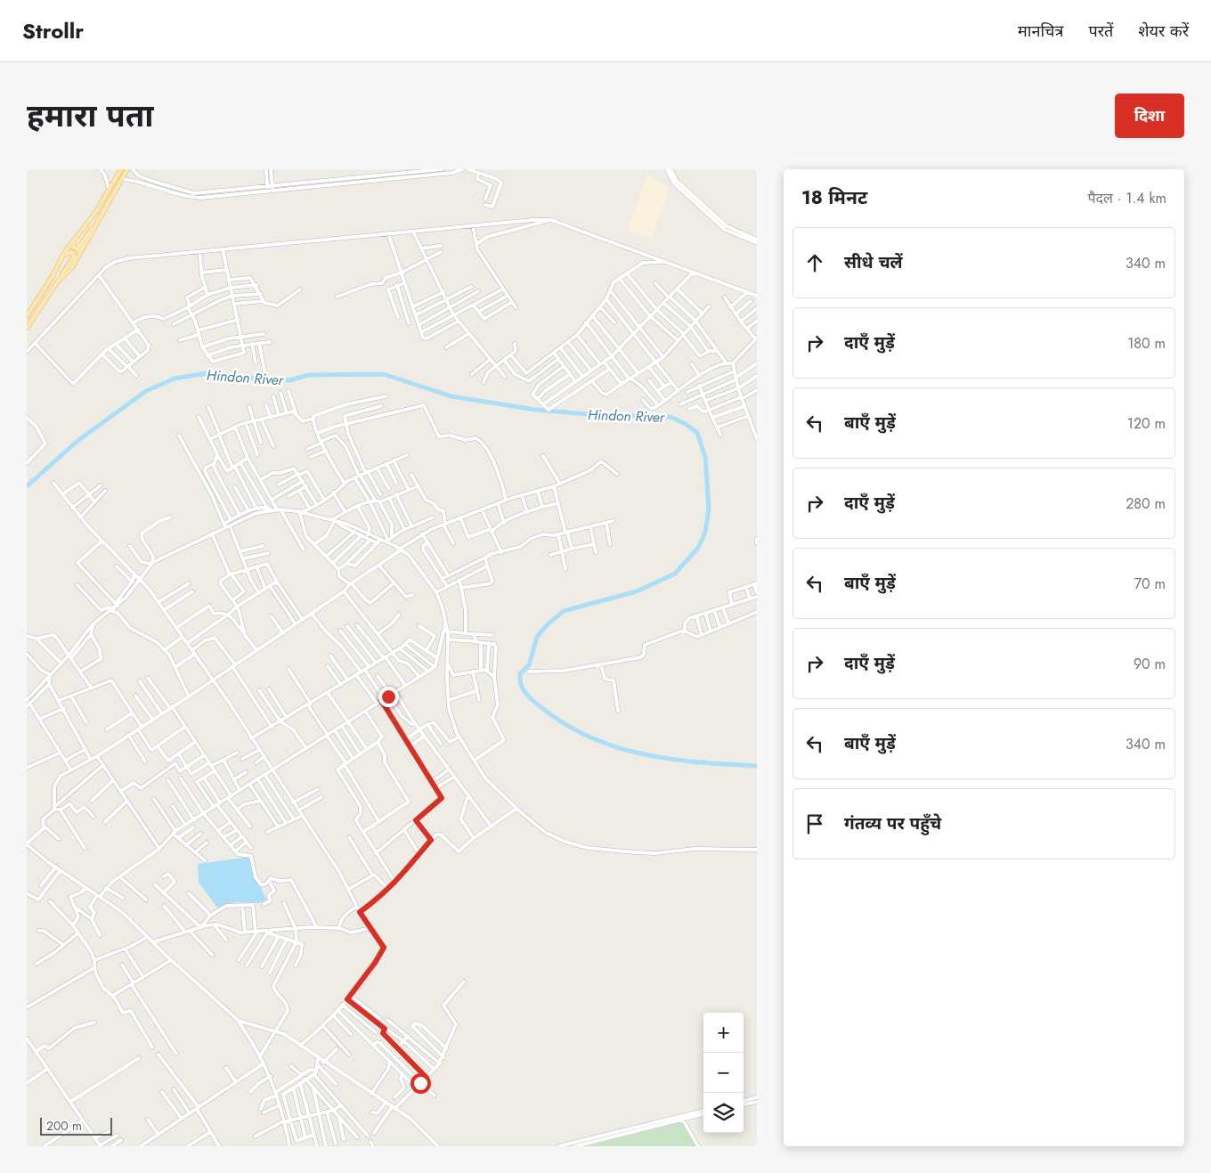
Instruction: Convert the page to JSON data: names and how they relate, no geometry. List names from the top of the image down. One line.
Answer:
{"water":["Hindon River"],"scale_bar":"200 m","page":{"header":"Strollr","nav":["मानचित्र","परतें","शेयर करें"],"title":"हमारा पता","buttons":"दिशा","heading":["18 मिनट","पैदल · 1.4 km"],"list":[["सीधे चलें","340 m"],["दाएँ मुड़ें","180 m"],["बाएँ मुड़ें","120 m"],["दाएँ मुड़ें","280 m"],["बाएँ मुड़ें","70 m"],["दाएँ मुड़ें","90 m"],["बाएँ मुड़ें","340 m"],"गंतव्य पर पहुँचे"],"map_buttons":["+","−"],"scale":"200 m"}}
